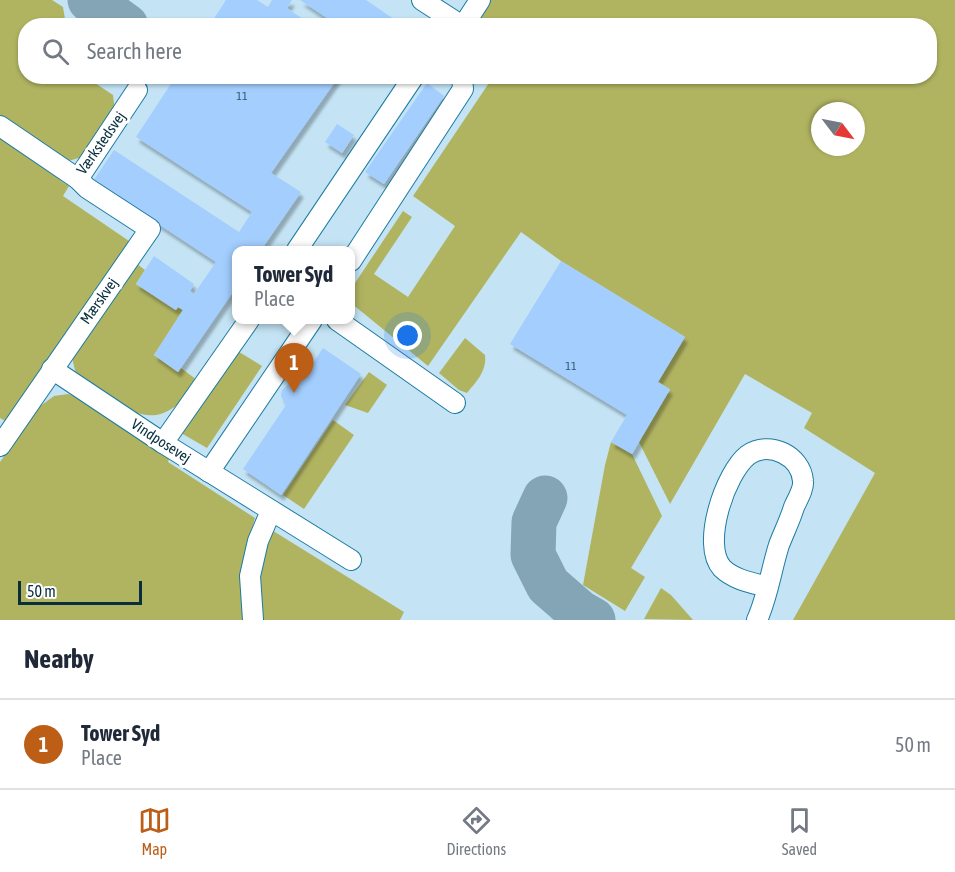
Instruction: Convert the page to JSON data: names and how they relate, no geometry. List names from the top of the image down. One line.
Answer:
{"streets":{"lane":["Værkstedsvej","Mærskvej","Vindposevej"]},"crossings":[["Værkstedsvej","Mærskvej"],["Mærskvej","Vindposevej"]],"house_numbers":["11","11"],"scale_bar":"50 m","north":"bottom right","page":{"search":"Search here","popup":["Tower Syd","Place"],"pins":"1","scale":"50 m","heading":"Nearby","list":[{"mark":"1","name":"Tower Syd","note":"Place","value":"50 m"}],"nav":["Map","Directions","Saved"]}}
